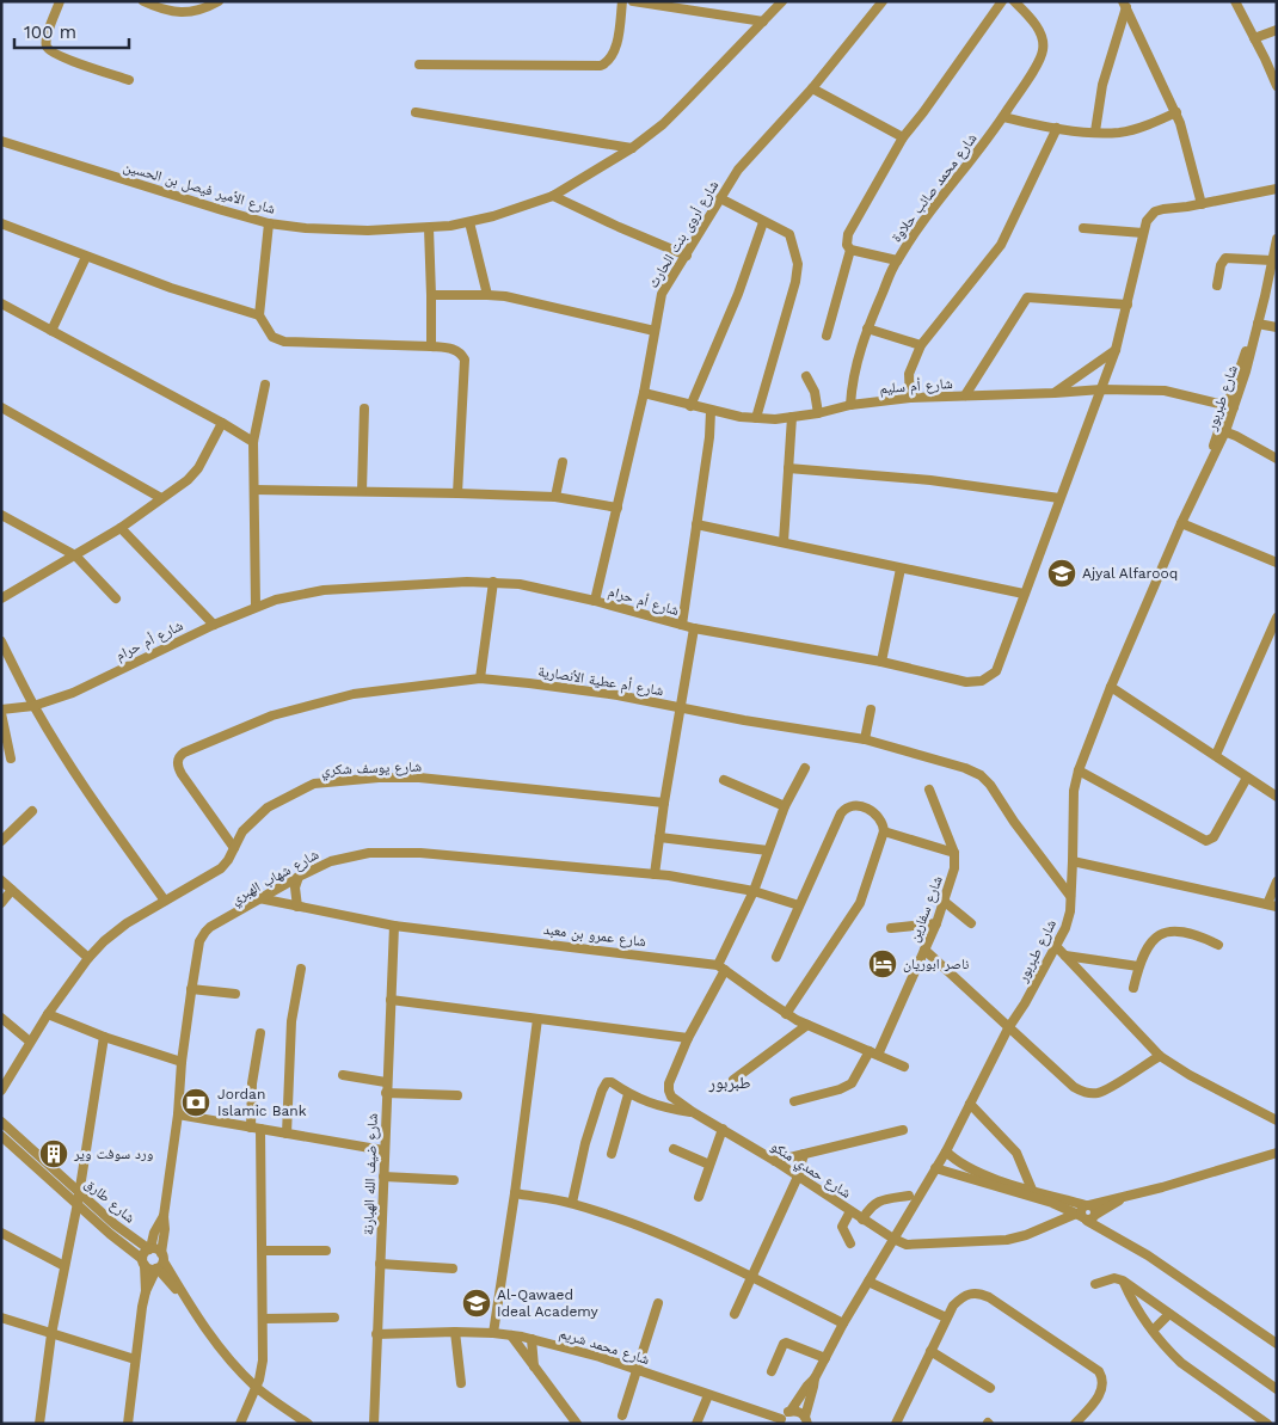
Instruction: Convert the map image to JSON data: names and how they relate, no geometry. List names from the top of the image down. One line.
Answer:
{"streets":{"street":["شارع الأمير فيصل بن الحسين","شارع محمد صائب حلاوة","شارع أروى بنت الحارث","شارع أم سليم","شارع طبربور","شارع أم حرام","شارع أم عطية الأنصارية","شارع يوسف شكري","شارع شهاب الهبري","شارع سفارين","شارع عمرو بن معبد","شارع حمدي منكو","شارع ضيف الله الهبارنة","شارع طارق","شارع محمد شريم"]},"crossings":[["شارع محمد صائب حلاوة","شارع أم سليم"],["شارع أروى بنت الحارث","شارع أم سليم"],["شارع أروى بنت الحارث","شارع أم حرام"],["شارع أم سليم","شارع طبربور"],["شارع أم سليم","شارع أم حرام"],["شارع طبربور","شارع أم عطية الأنصارية"],["شارع طبربور","شارع حمدي منكو"],["شارع أم عطية الأنصارية","شارع يوسف شكري"],["شارع شهاب الهبري","شارع عمرو بن معبد"],["شارع شهاب الهبري","شارع حمدي منكو"],["شارع شهاب الهبري","شارع طارق"],["شارع سفارين","شارع عمرو بن معبد"],["شارع عمرو بن معبد","شارع حمدي منكو"],["شارع عمرو بن معبد","شارع ضيف الله الهبارنة"],["شارع ضيف الله الهبارنة","شارع محمد شريم"]],"districts":["طبربور"],"places":{"school or university":["Ajyal Alfarooq","Al-Qawaed Ideal Academy"],"hotel":["ناصر ابوريان"],"bank":["Jordan Islamic Bank"],"building":["ورد سوفت وير"]},"scale_bar":"100 m"}
